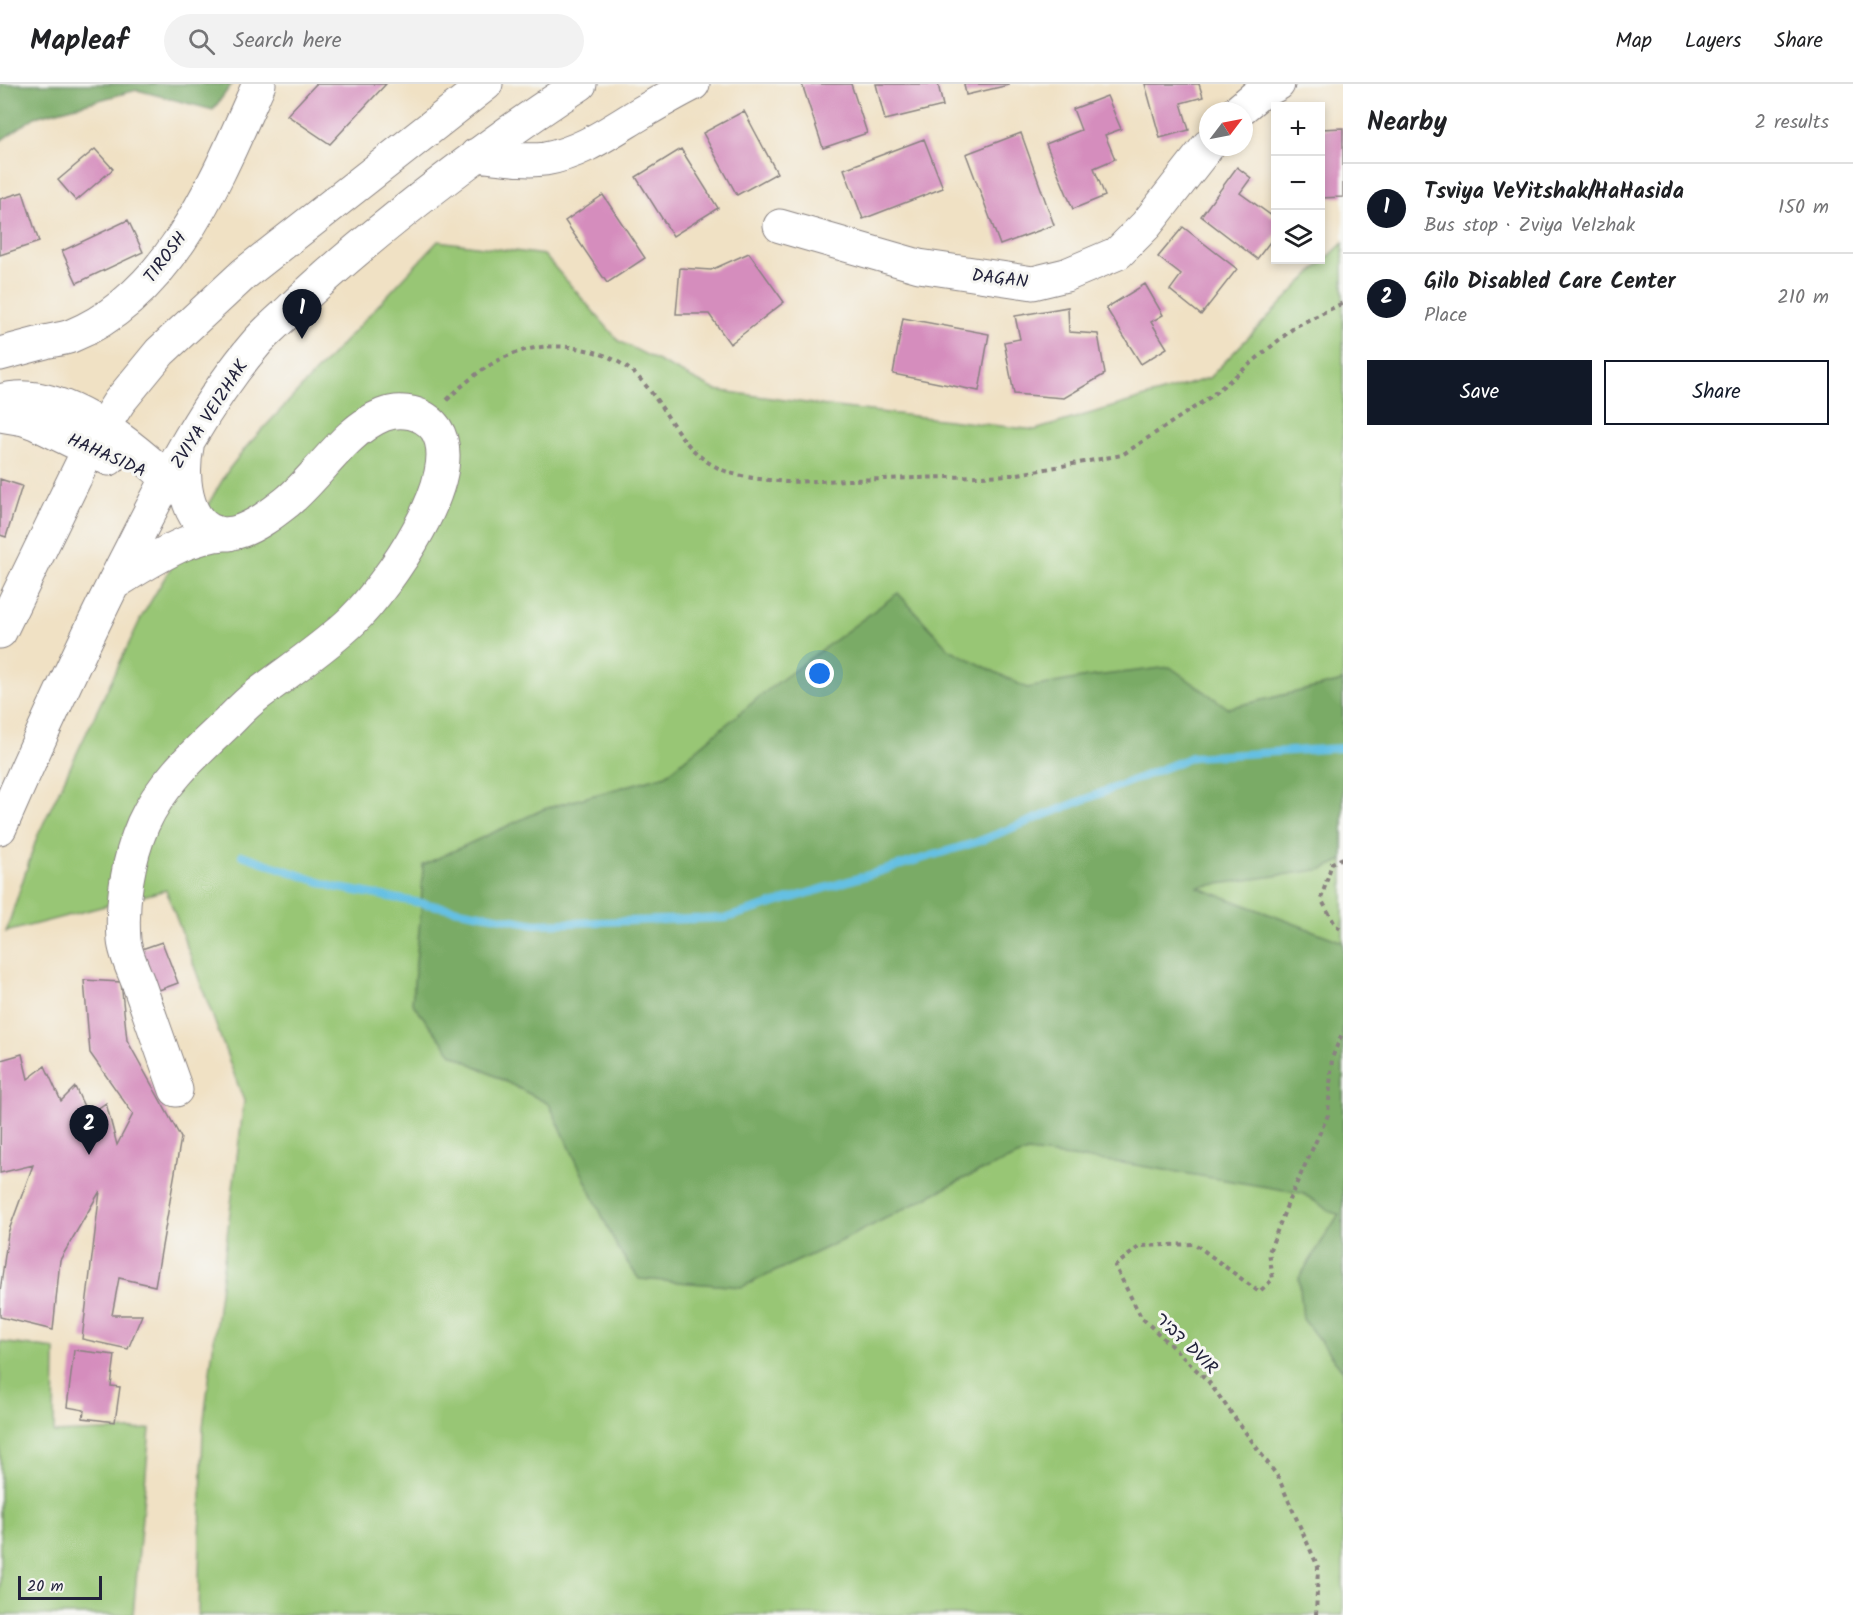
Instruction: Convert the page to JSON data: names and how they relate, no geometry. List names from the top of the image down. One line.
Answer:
{"streets":{"street":["TIROSH","DAGAN","ZVIYA VEIZHAK","HAHASIDA"],"path":["דביר DVIR"]},"crossings":[["ZVIYA VEIZHAK","HAHASIDA"]],"scale_bar":"20 m","north":"top right","page":{"header":"Mapleaf","search":"Search here","nav":["Map","Layers","Share"],"heading":["Nearby","2 results"],"map_buttons":["+","−"],"list":[{"mark":"1","name":"Tsviya VeYitshak/HaHasida","note":"Bus stop · Zviya VeIzhak","value":"150 m"},{"mark":"2","name":"Gilo Disabled Care Center","note":"Place","value":"210 m"}],"pins":["1","2"],"buttons":["Save","Share"],"scale":"20 m"}}
